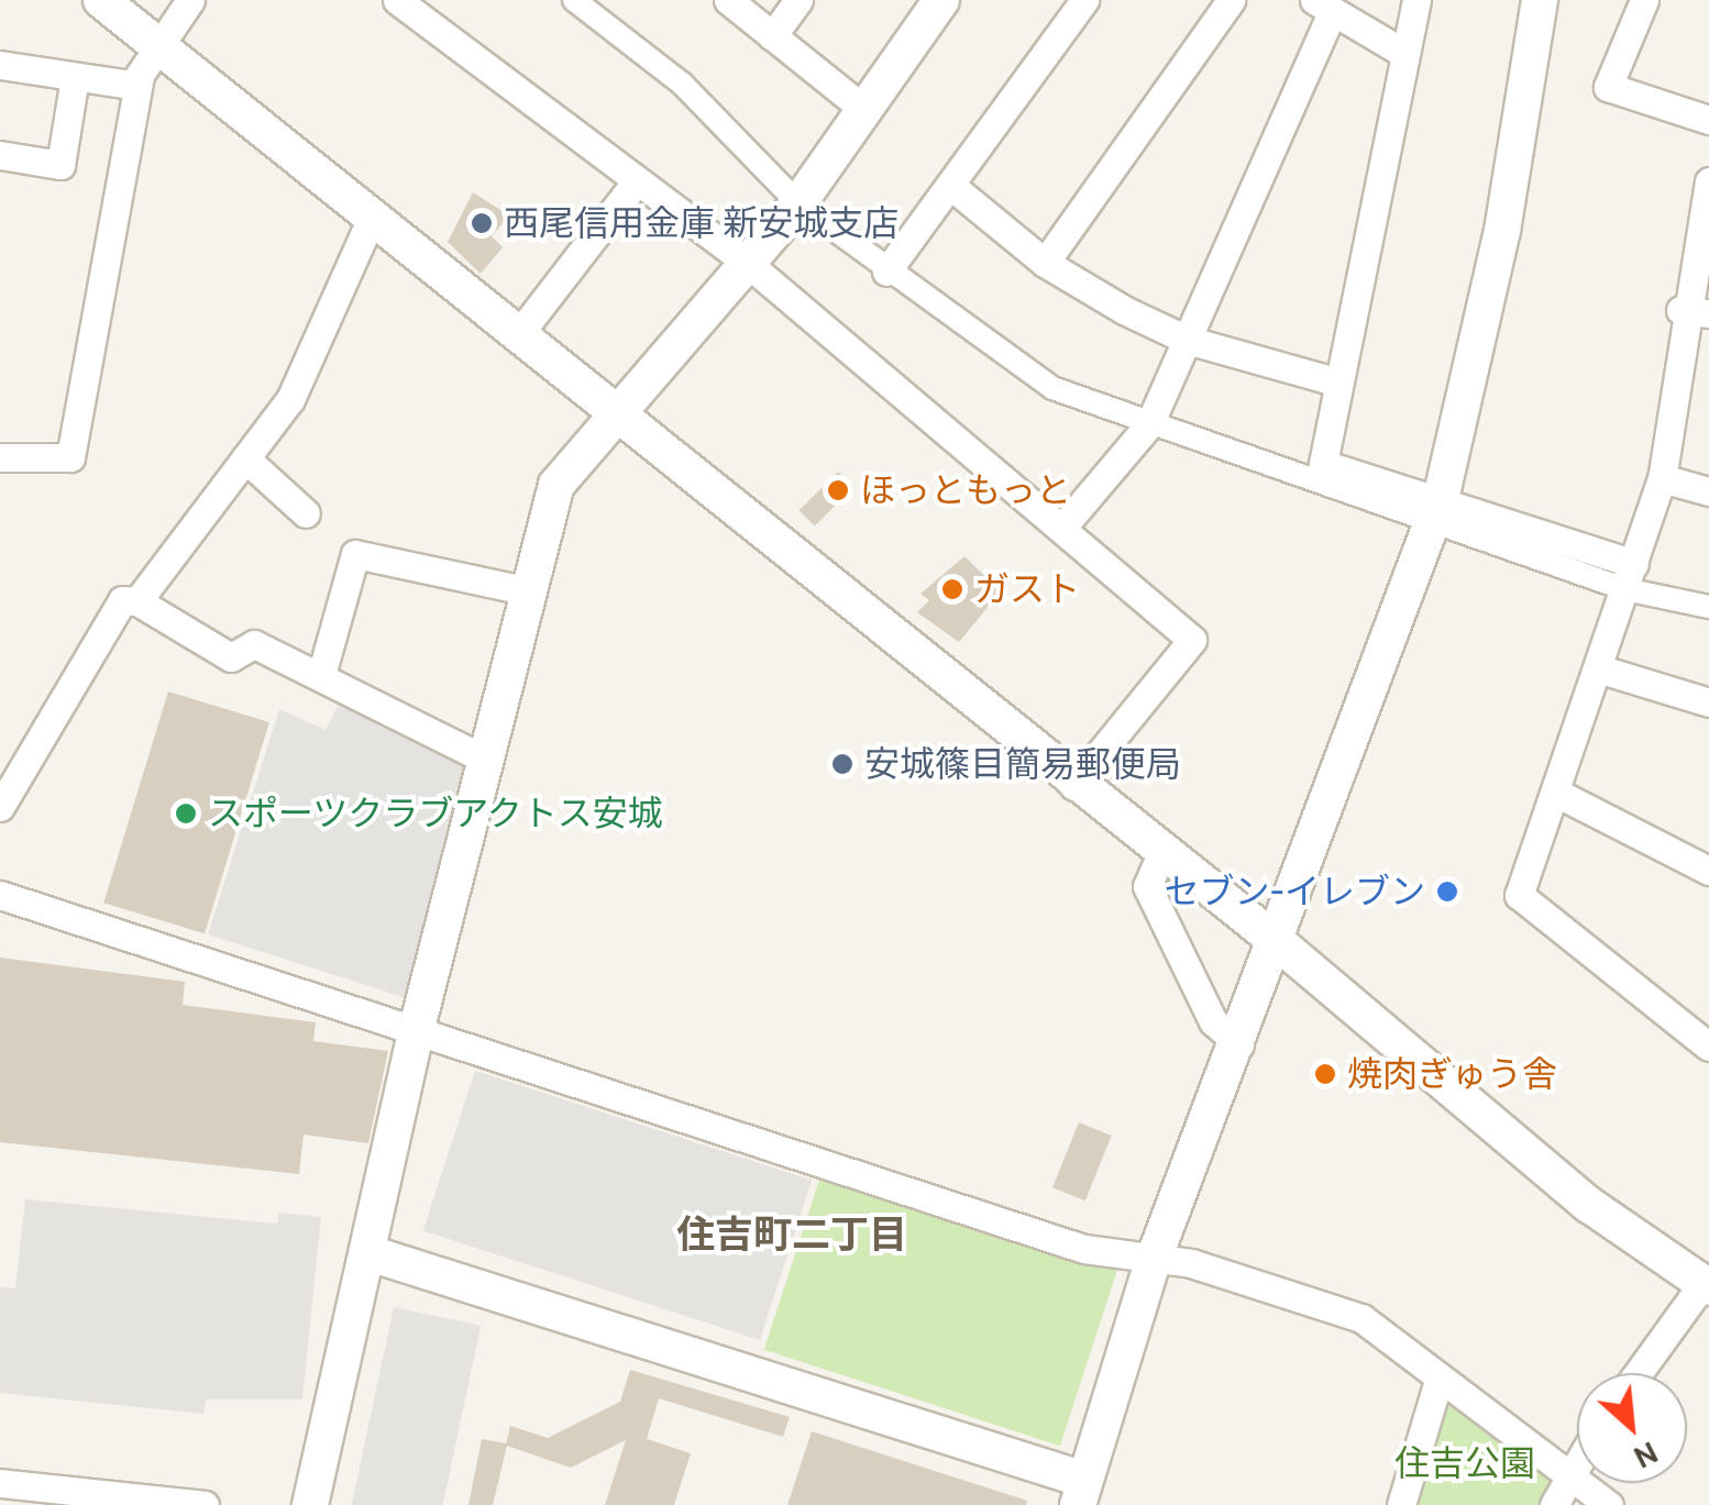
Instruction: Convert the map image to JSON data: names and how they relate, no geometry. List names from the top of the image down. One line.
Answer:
{"districts":["住吉町二丁目"],"parks":["住吉公園"],"places":["西尾信用金庫 新安城支店","ほっともっと","ガスト","安城篠目簡易郵便局","スポーツクラブアクトス安城","セブン-イレブン","焼肉ぎゅう舎"],"north":"bottom right"}
